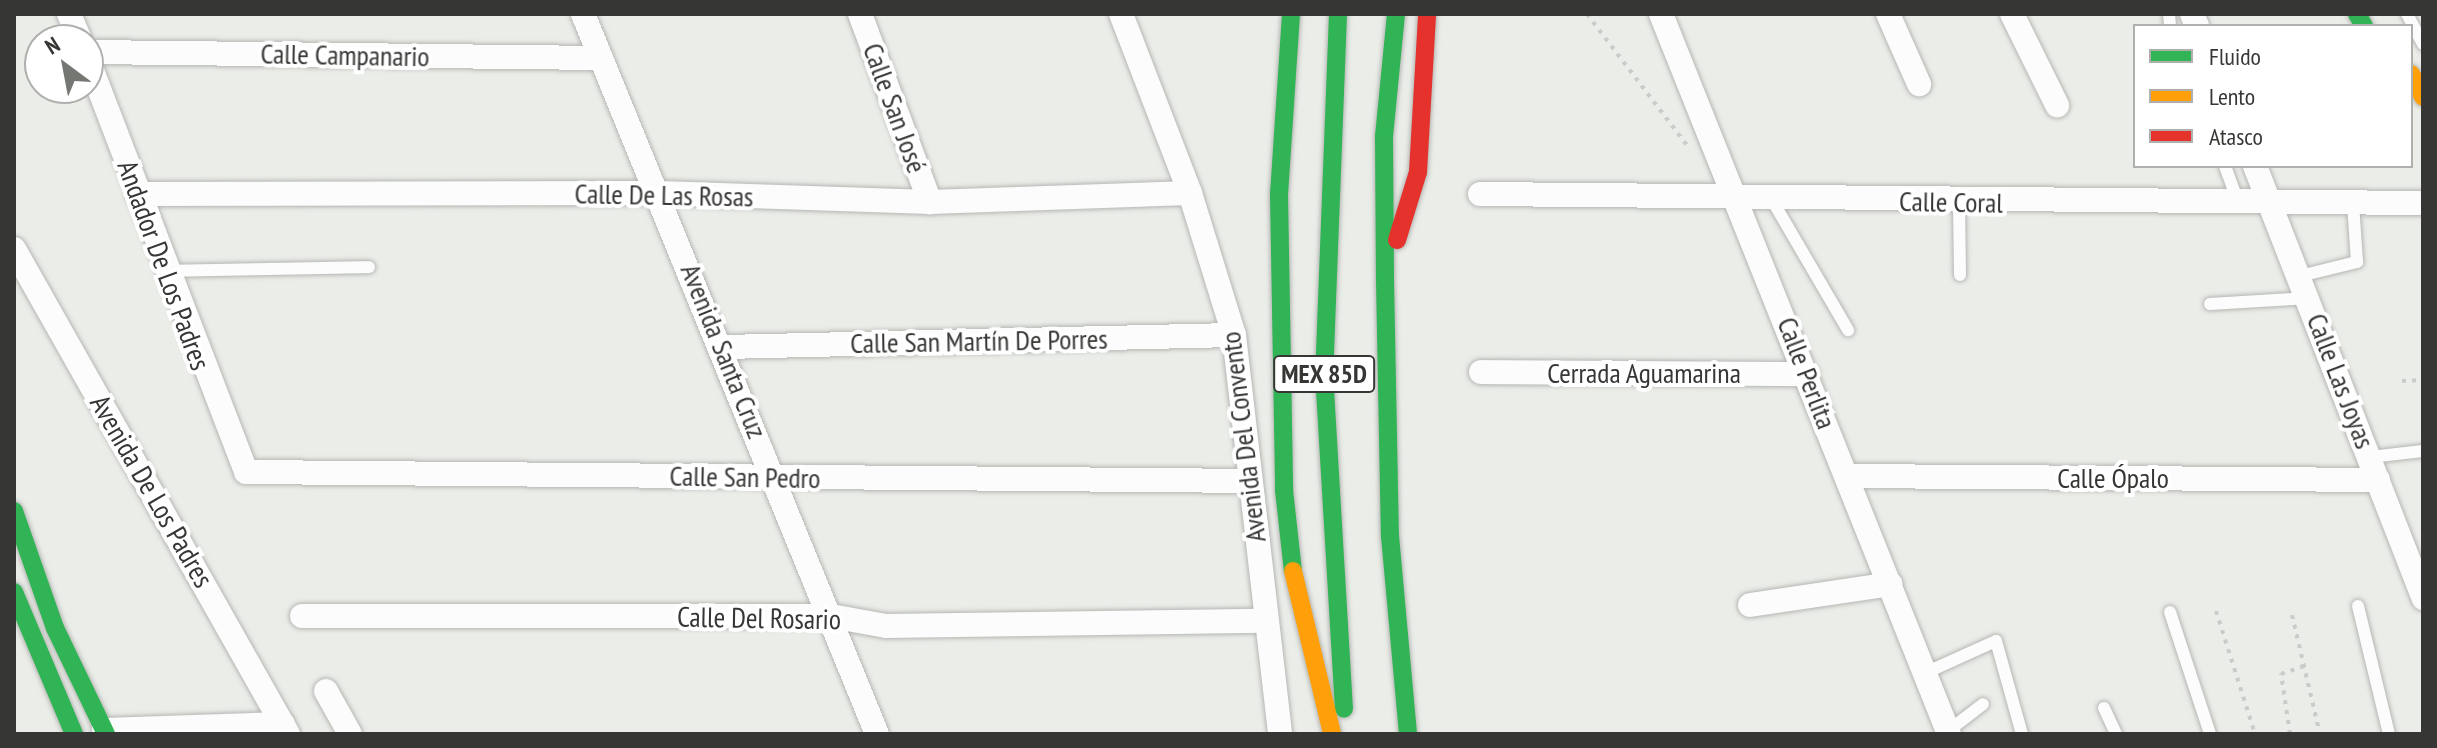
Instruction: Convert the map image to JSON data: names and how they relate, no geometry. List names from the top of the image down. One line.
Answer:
{"streets":{"main road":["MEX 85D"],"street":["Calle Campanario","Calle San José","Calle De Las Rosas","Calle Coral","Andador De Los Padres","Calle San Martín De Porres","Avenida Santa Cruz","Cerrada Aguamarina","Calle Perlita","Calle Las Joyas","Avenida Del Convento","Calle San Pedro","Calle Ópalo","Avenida De Los Padres","Calle Del Rosario"]},"crossings":[["Calle Campanario","Avenida Santa Cruz"],["Calle San José","Calle De Las Rosas"],["Calle De Las Rosas","Andador De Los Padres"],["Calle De Las Rosas","Avenida Santa Cruz"],["Calle De Las Rosas","Avenida Del Convento"],["Calle Coral","Calle Perlita"],["Calle Coral","Calle Las Joyas"],["Andador De Los Padres","Calle San Pedro"],["Calle San Martín De Porres","Avenida Santa Cruz"],["Calle San Martín De Porres","Avenida Del Convento"],["Avenida Santa Cruz","Calle San Pedro"],["Avenida Santa Cruz","Calle Del Rosario"],["Cerrada Aguamarina","Calle Perlita"],["Calle Perlita","Calle Ópalo"],["Calle Las Joyas","Calle Ópalo"],["Avenida Del Convento","Calle San Pedro"],["Avenida Del Convento","Calle Del Rosario"]],"legend":["Fluido","Lento","Atasco"],"north":"top left"}
